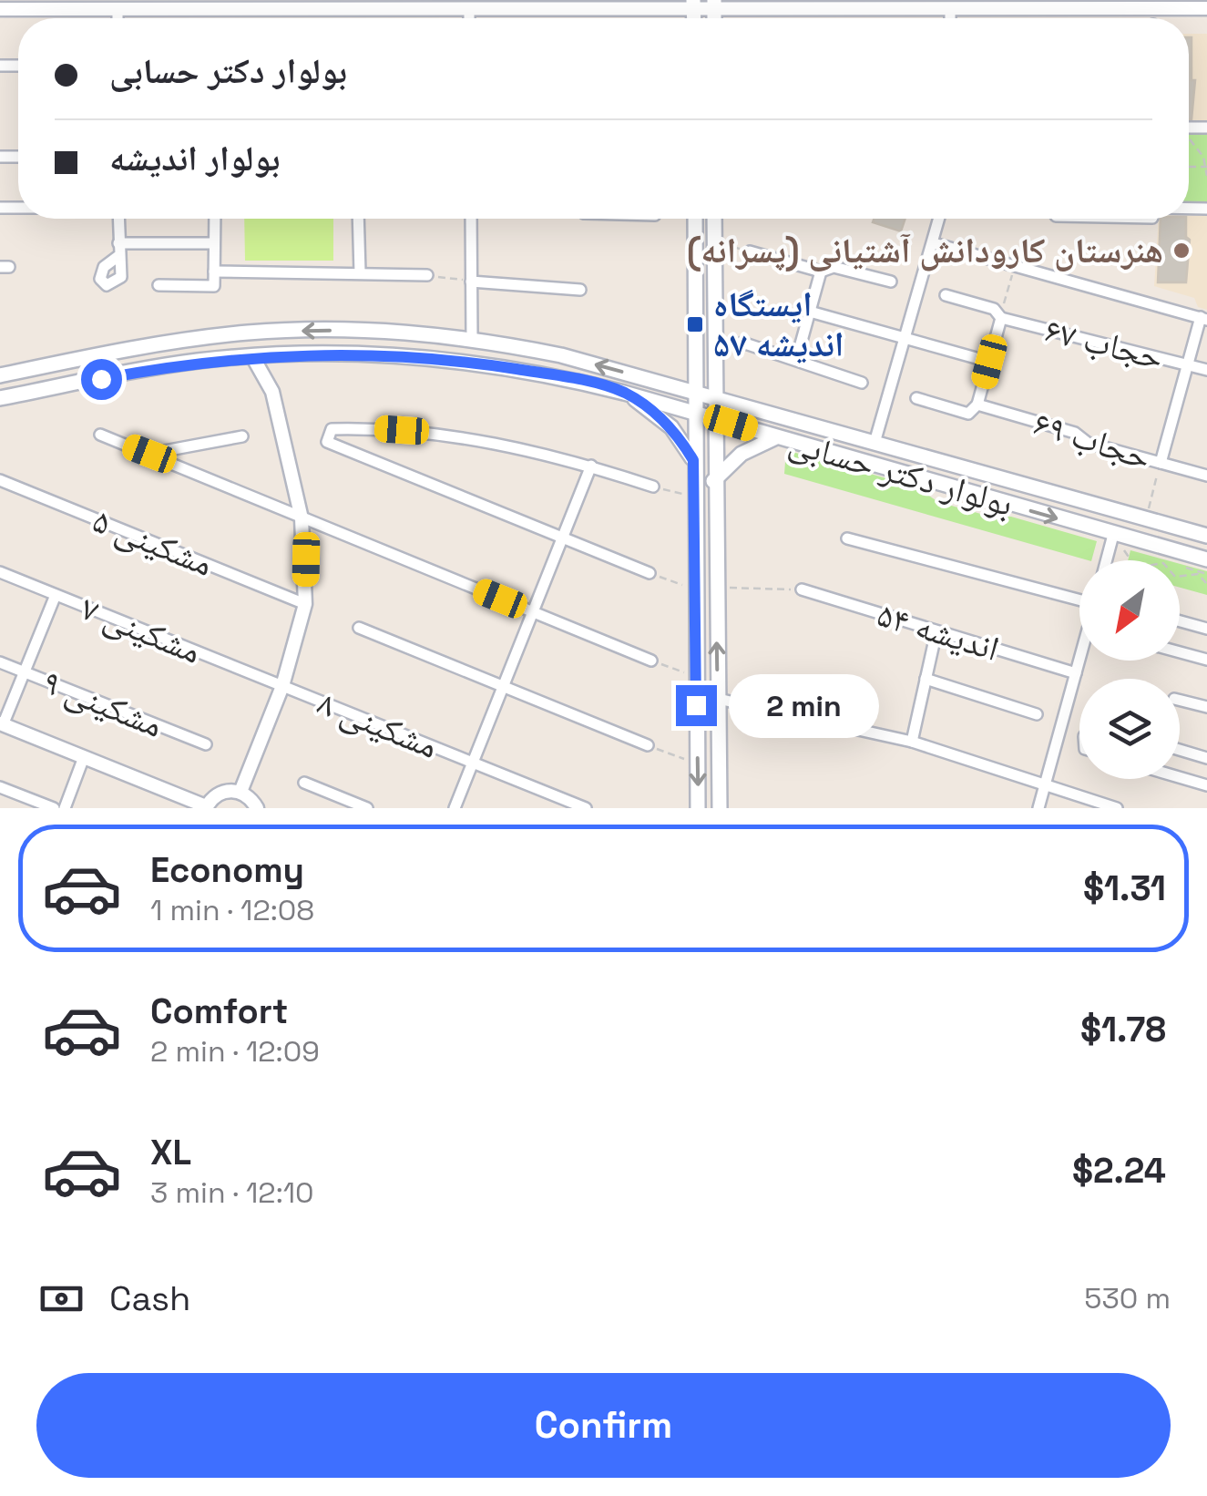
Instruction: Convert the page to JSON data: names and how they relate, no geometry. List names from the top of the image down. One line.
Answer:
{"streets":{"main road":["بولوار دکتر حسابی"],"street":["حجاب ۶۷","حجاب ۶۹","مشکینی ۵","مشکینی ۷","اندیشه ۵۴","مشکینی ۹","مشکینی ۸"]},"crossings":[["مشکینی ۷","مشکینی ۸"]],"places":{"other":["هنرستان کارودانش آشتیانی (پسرانه)"],"transit":["ایستگاه اندیشه ۵۷"]},"north":"bottom left","page":{"banner":["بولوار دکتر حسابی","بولوار اندیشه"],"bubble":"2 min","list":[{"name":"Economy","note":"1 min · 12:08","value":"$1.31"},{"name":"Comfort","note":"2 min · 12:09","value":"$1.78"},{"name":"XL","note":"3 min · 12:10","value":"$2.24"}],"pay":["Cash","530 m"],"buttons":"Confirm"}}
